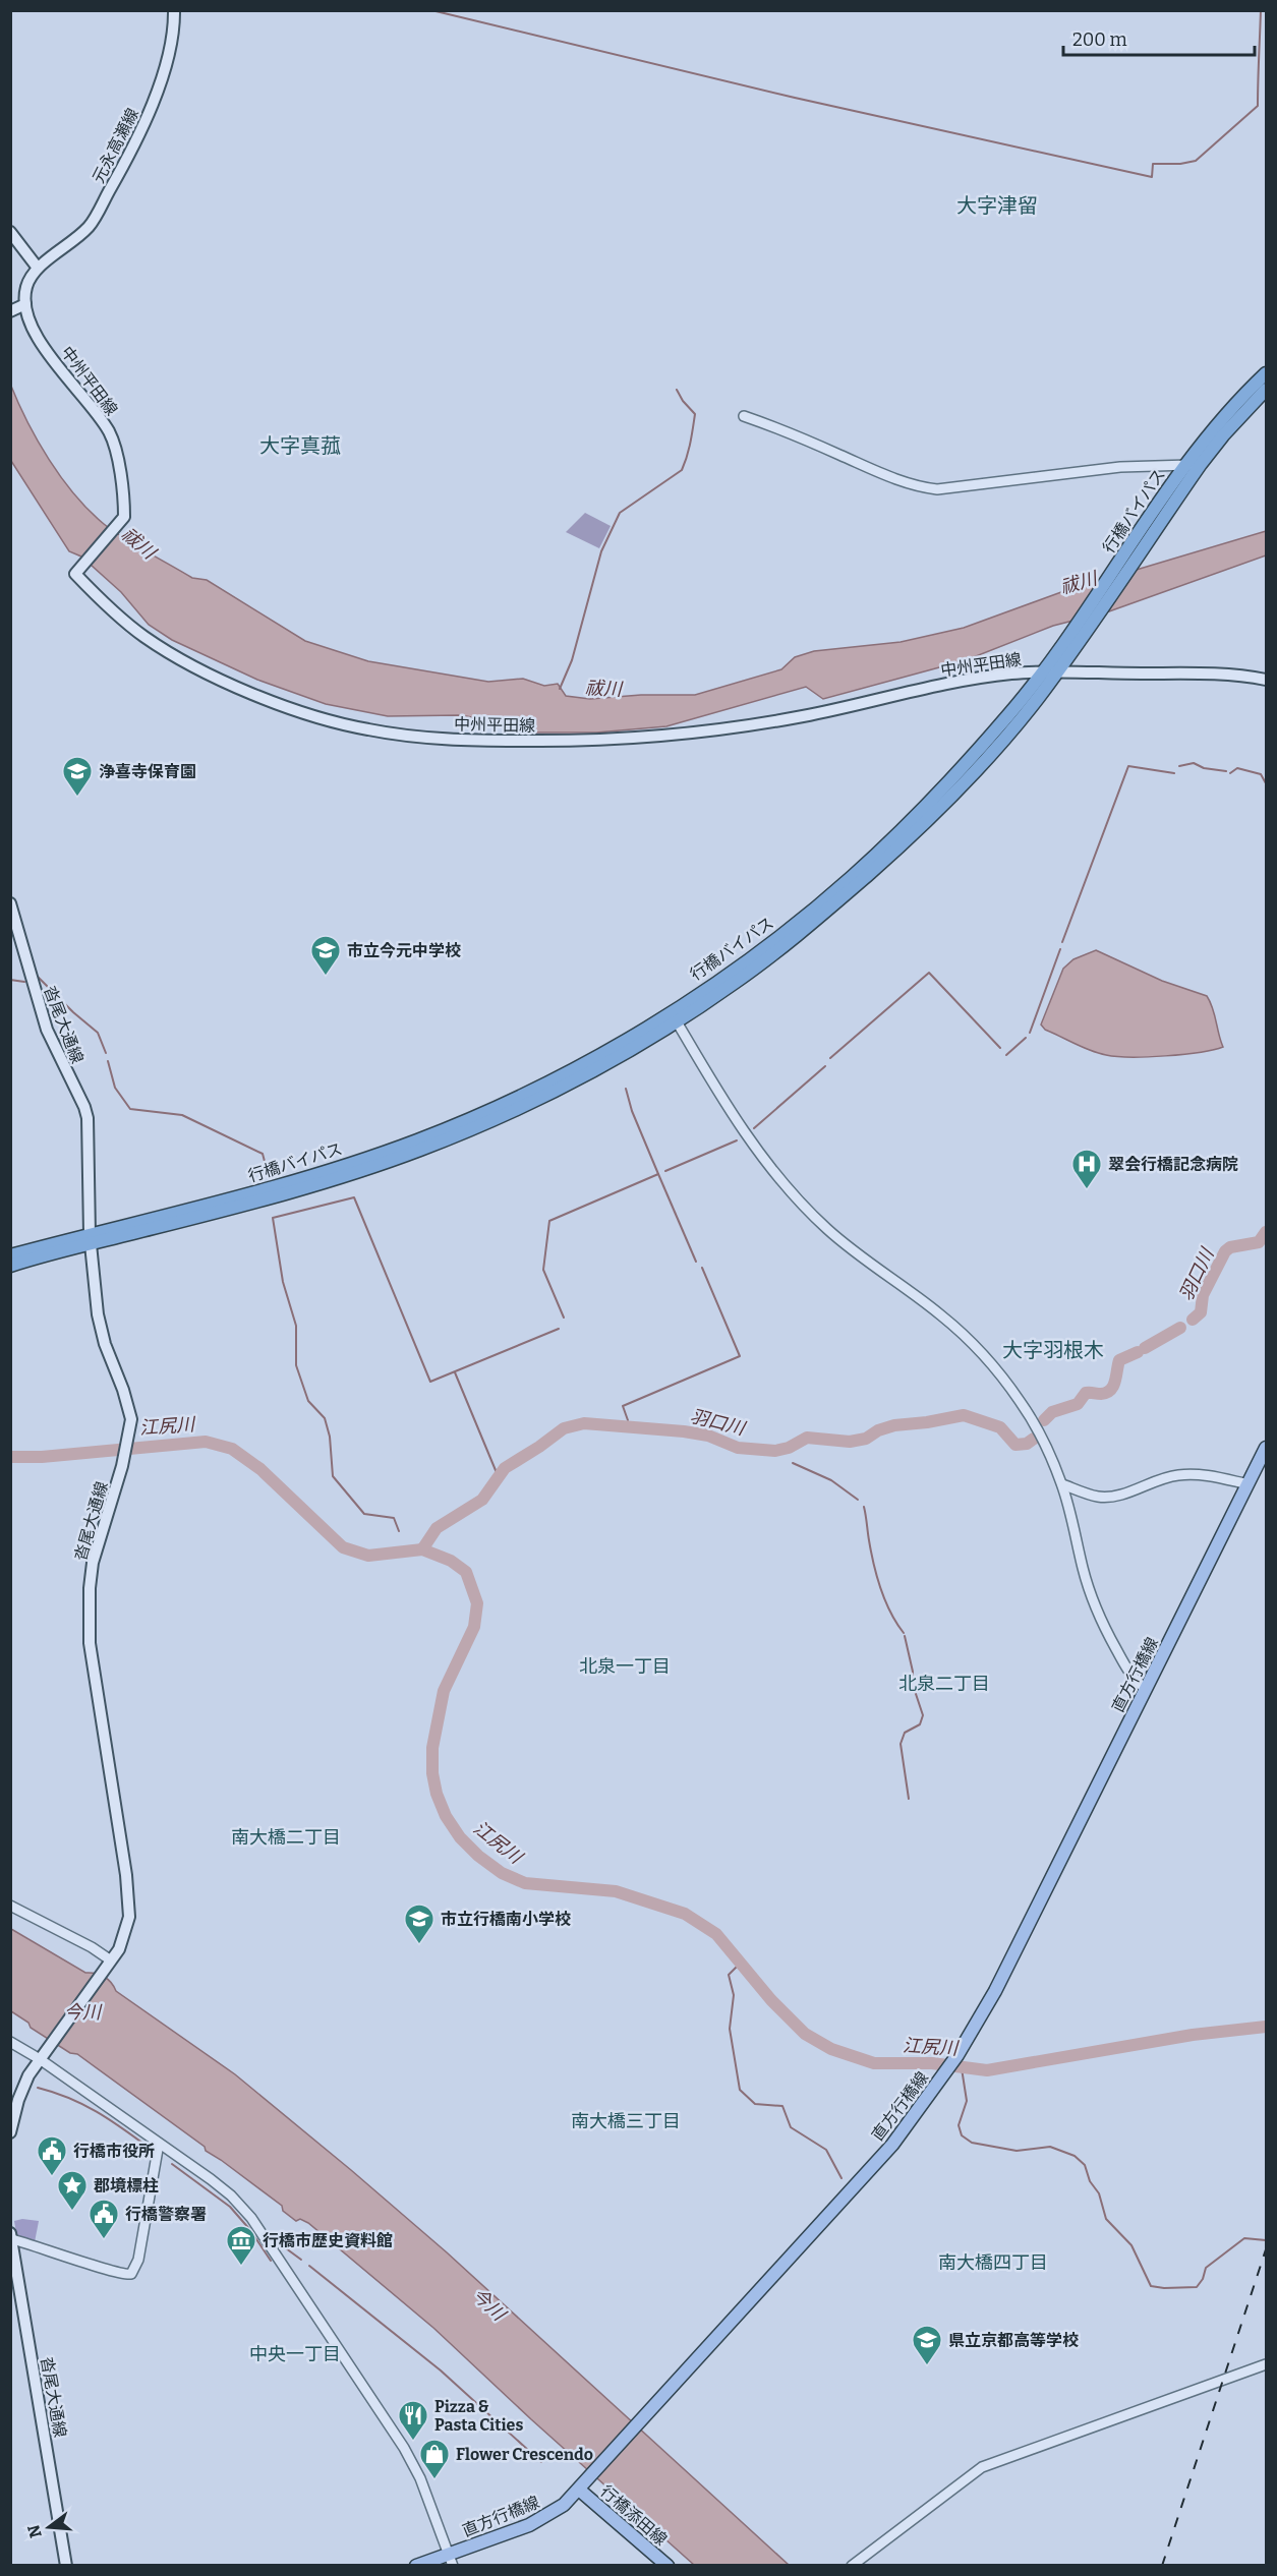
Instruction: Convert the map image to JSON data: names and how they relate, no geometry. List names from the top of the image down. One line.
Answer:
{"streets":{"highway":["行橋バイパス"],"main road":["元永高瀬線","中州平田線","沓尾大通線","直方行橋線","行橋添田線"]},"crossings":[["中州平田線","行橋バイパス"],["行橋バイパス","沓尾大通線"],["直方行橋線","行橋添田線"]],"districts":["大字津留","大字真菰","大字羽根木","北泉一丁目","北泉二丁目","南大橋二丁目","南大橋三丁目","南大橋四丁目","中央一丁目"],"water":["祓川","羽口川","江尻川","今川"],"places":{"school or university":["浄喜寺保育園","市立今元中学校","市立行橋南小学校","県立京都高等学校"],"hospital":["翠会行橋記念病院"],"public building":["行橋市役所","行橋警察署"],"place":["郡境標柱"],"museum":["行橋市歴史資料館"],"restaurant":["Pizza & Pasta Cities"],"shop":["Flower Crescendo"]},"scale_bar":"200 m","north":"left"}
